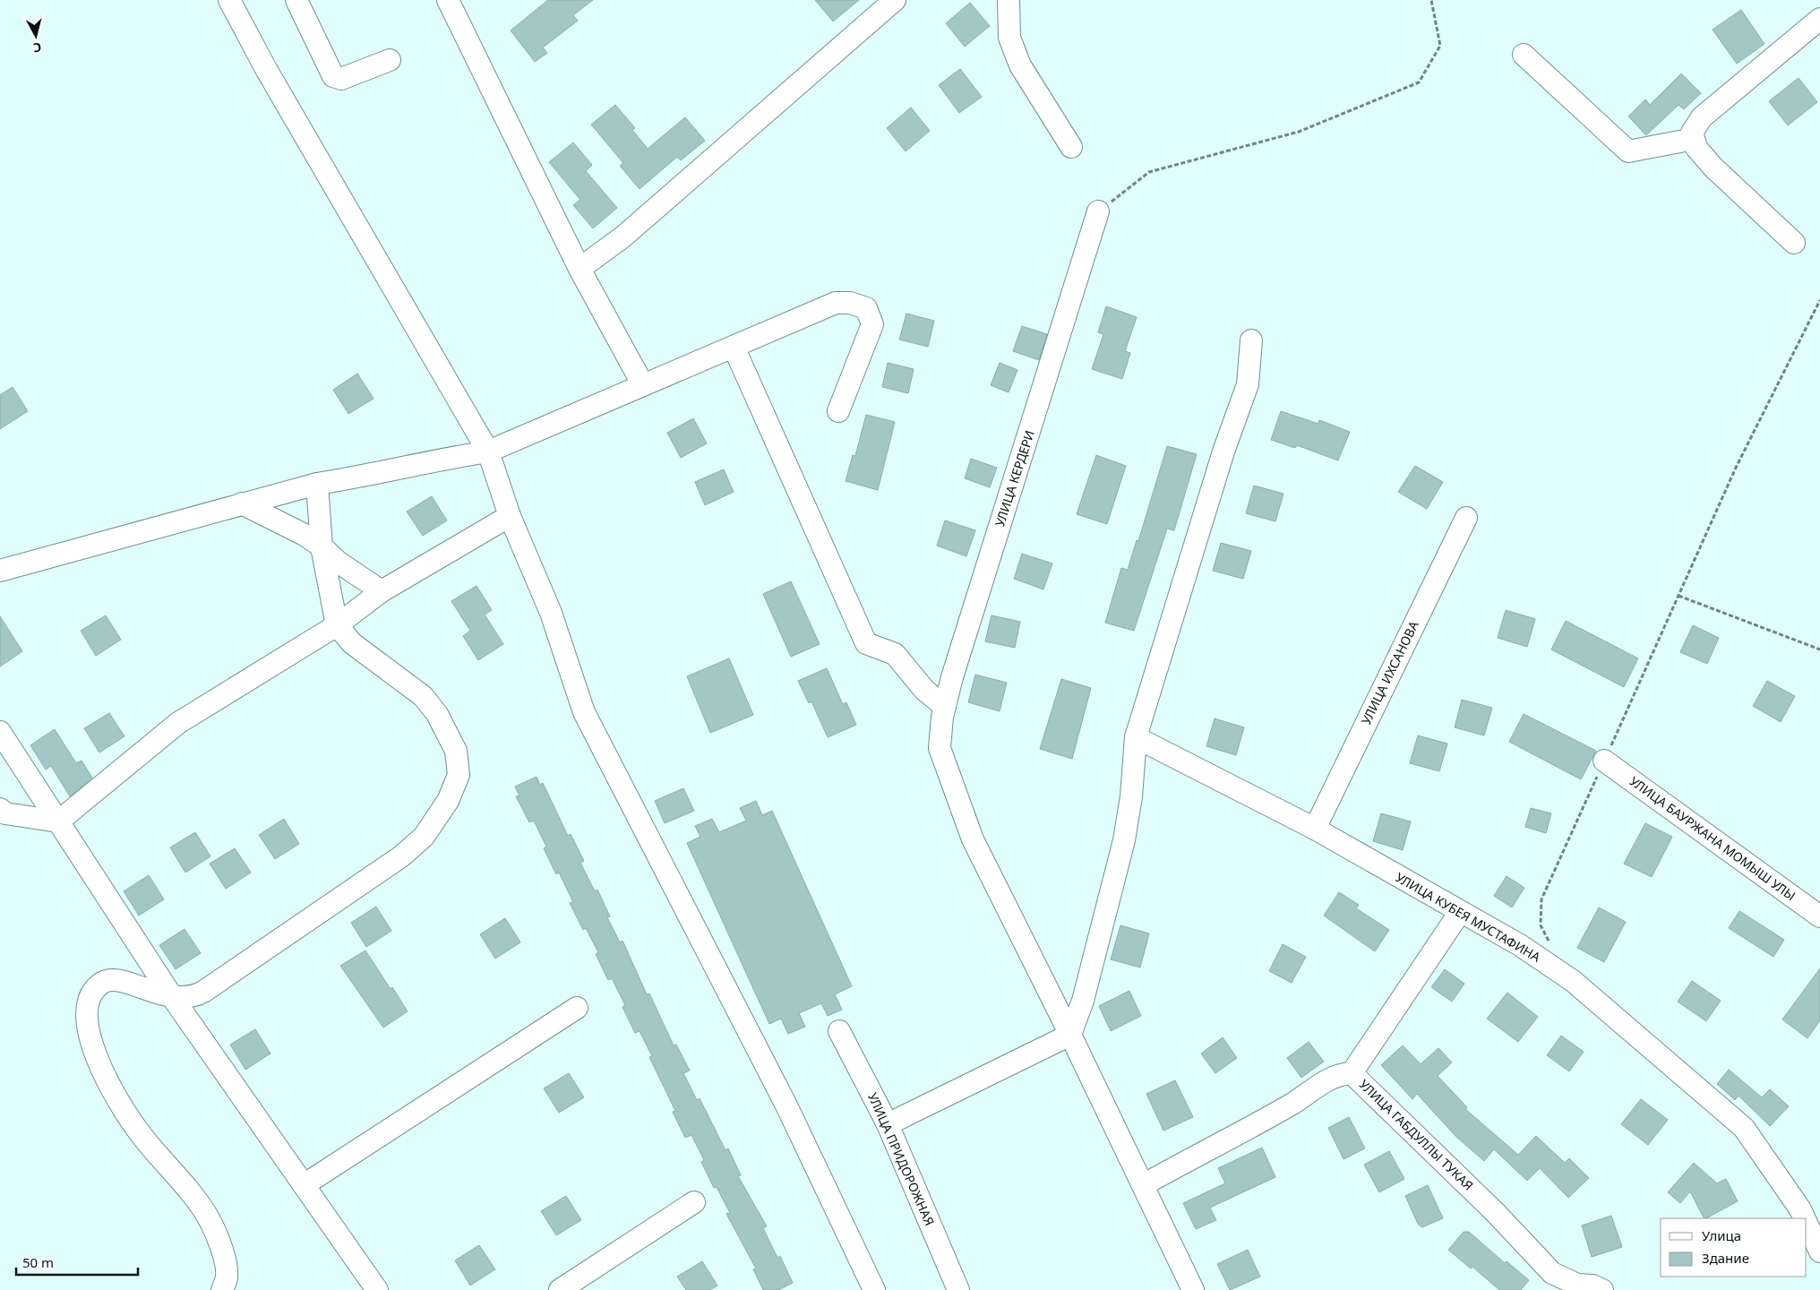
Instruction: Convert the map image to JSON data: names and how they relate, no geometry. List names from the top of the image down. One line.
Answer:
{"streets":{"street":["УЛИЦА КЕРДЕРИ","УЛИЦА ИХСАНОВА","УЛИЦА БАУРЖАНА МОМЫШ УЛЫ","УЛИЦА КУБЕЯ МУСТАФИНА","УЛИЦА ГАБДУЛЛЫ ТУКАЯ","УЛИЦА ПРИДОРОЖНАЯ"]},"crossings":[["УЛИЦА ИХСАНОВА","УЛИЦА КУБЕЯ МУСТАФИНА"]],"legend":["Улица","Здание"],"scale_bar":"50 m","north":"bottom"}
